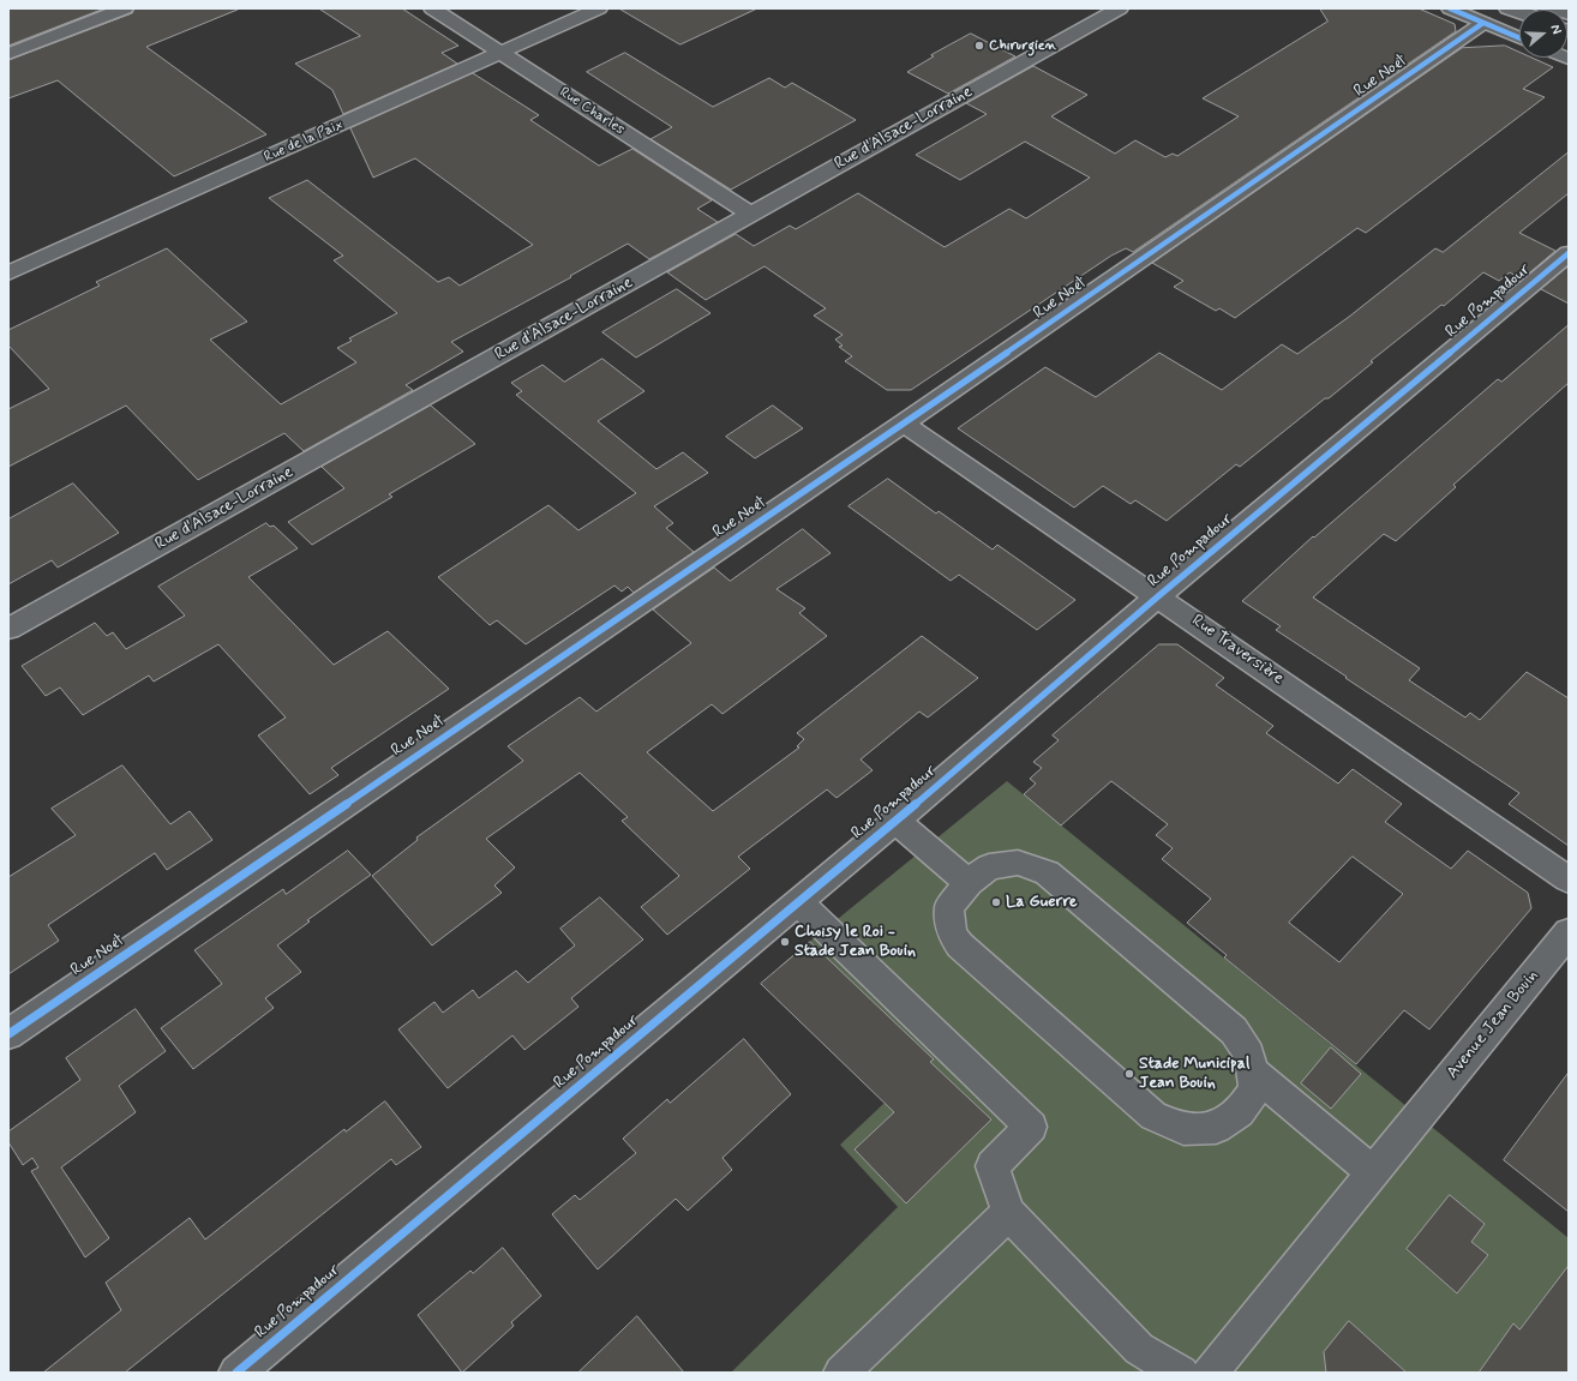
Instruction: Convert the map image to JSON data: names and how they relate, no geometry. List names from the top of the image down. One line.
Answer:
{"streets":{"street":["Rue Noël","Rue Charles","Rue d'Alsace-Lorraine","Rue de la Paix","Rue Pompadour","Rue Traversière","Avenue Jean Bouin"]},"crossings":[["Rue Noël","Rue Traversière"],["Rue Charles","Rue d'Alsace-Lorraine"],["Rue Charles","Rue de la Paix"],["Rue Pompadour","Rue Traversière"]],"places":["Chirurgien","La Guerre","Choisy le Roi - Stade Jean Bouin","Stade Municipal Jean Bouin"],"north":"right"}
